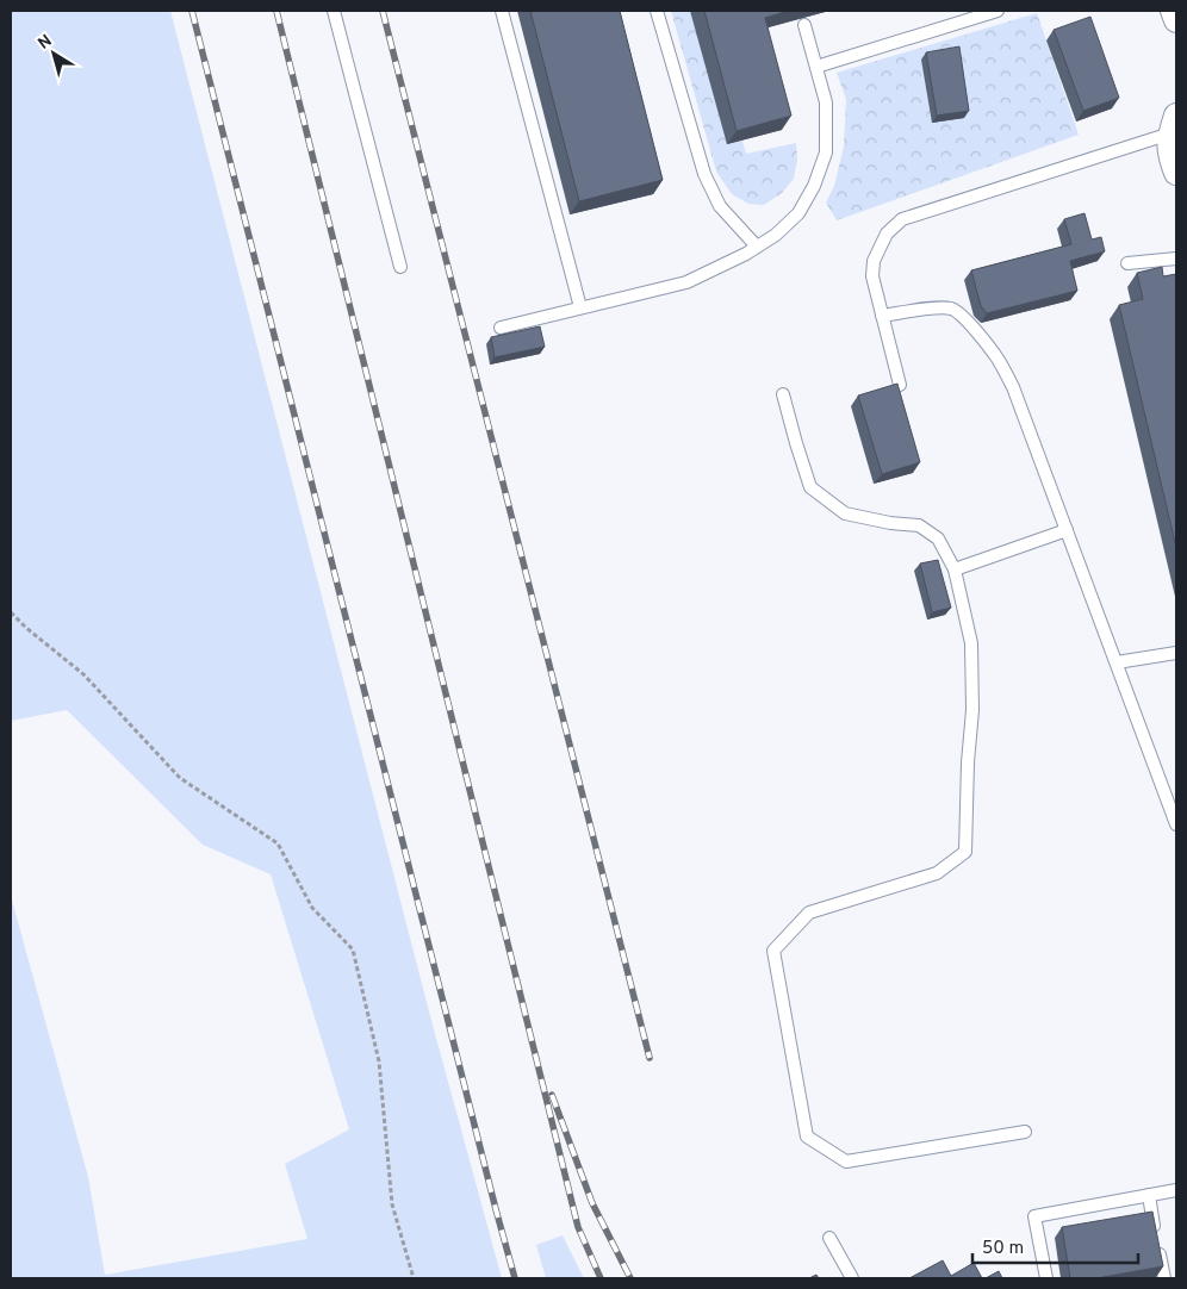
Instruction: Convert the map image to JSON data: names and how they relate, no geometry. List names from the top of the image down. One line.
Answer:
{"scale_bar":"50 m","north":"top left"}
